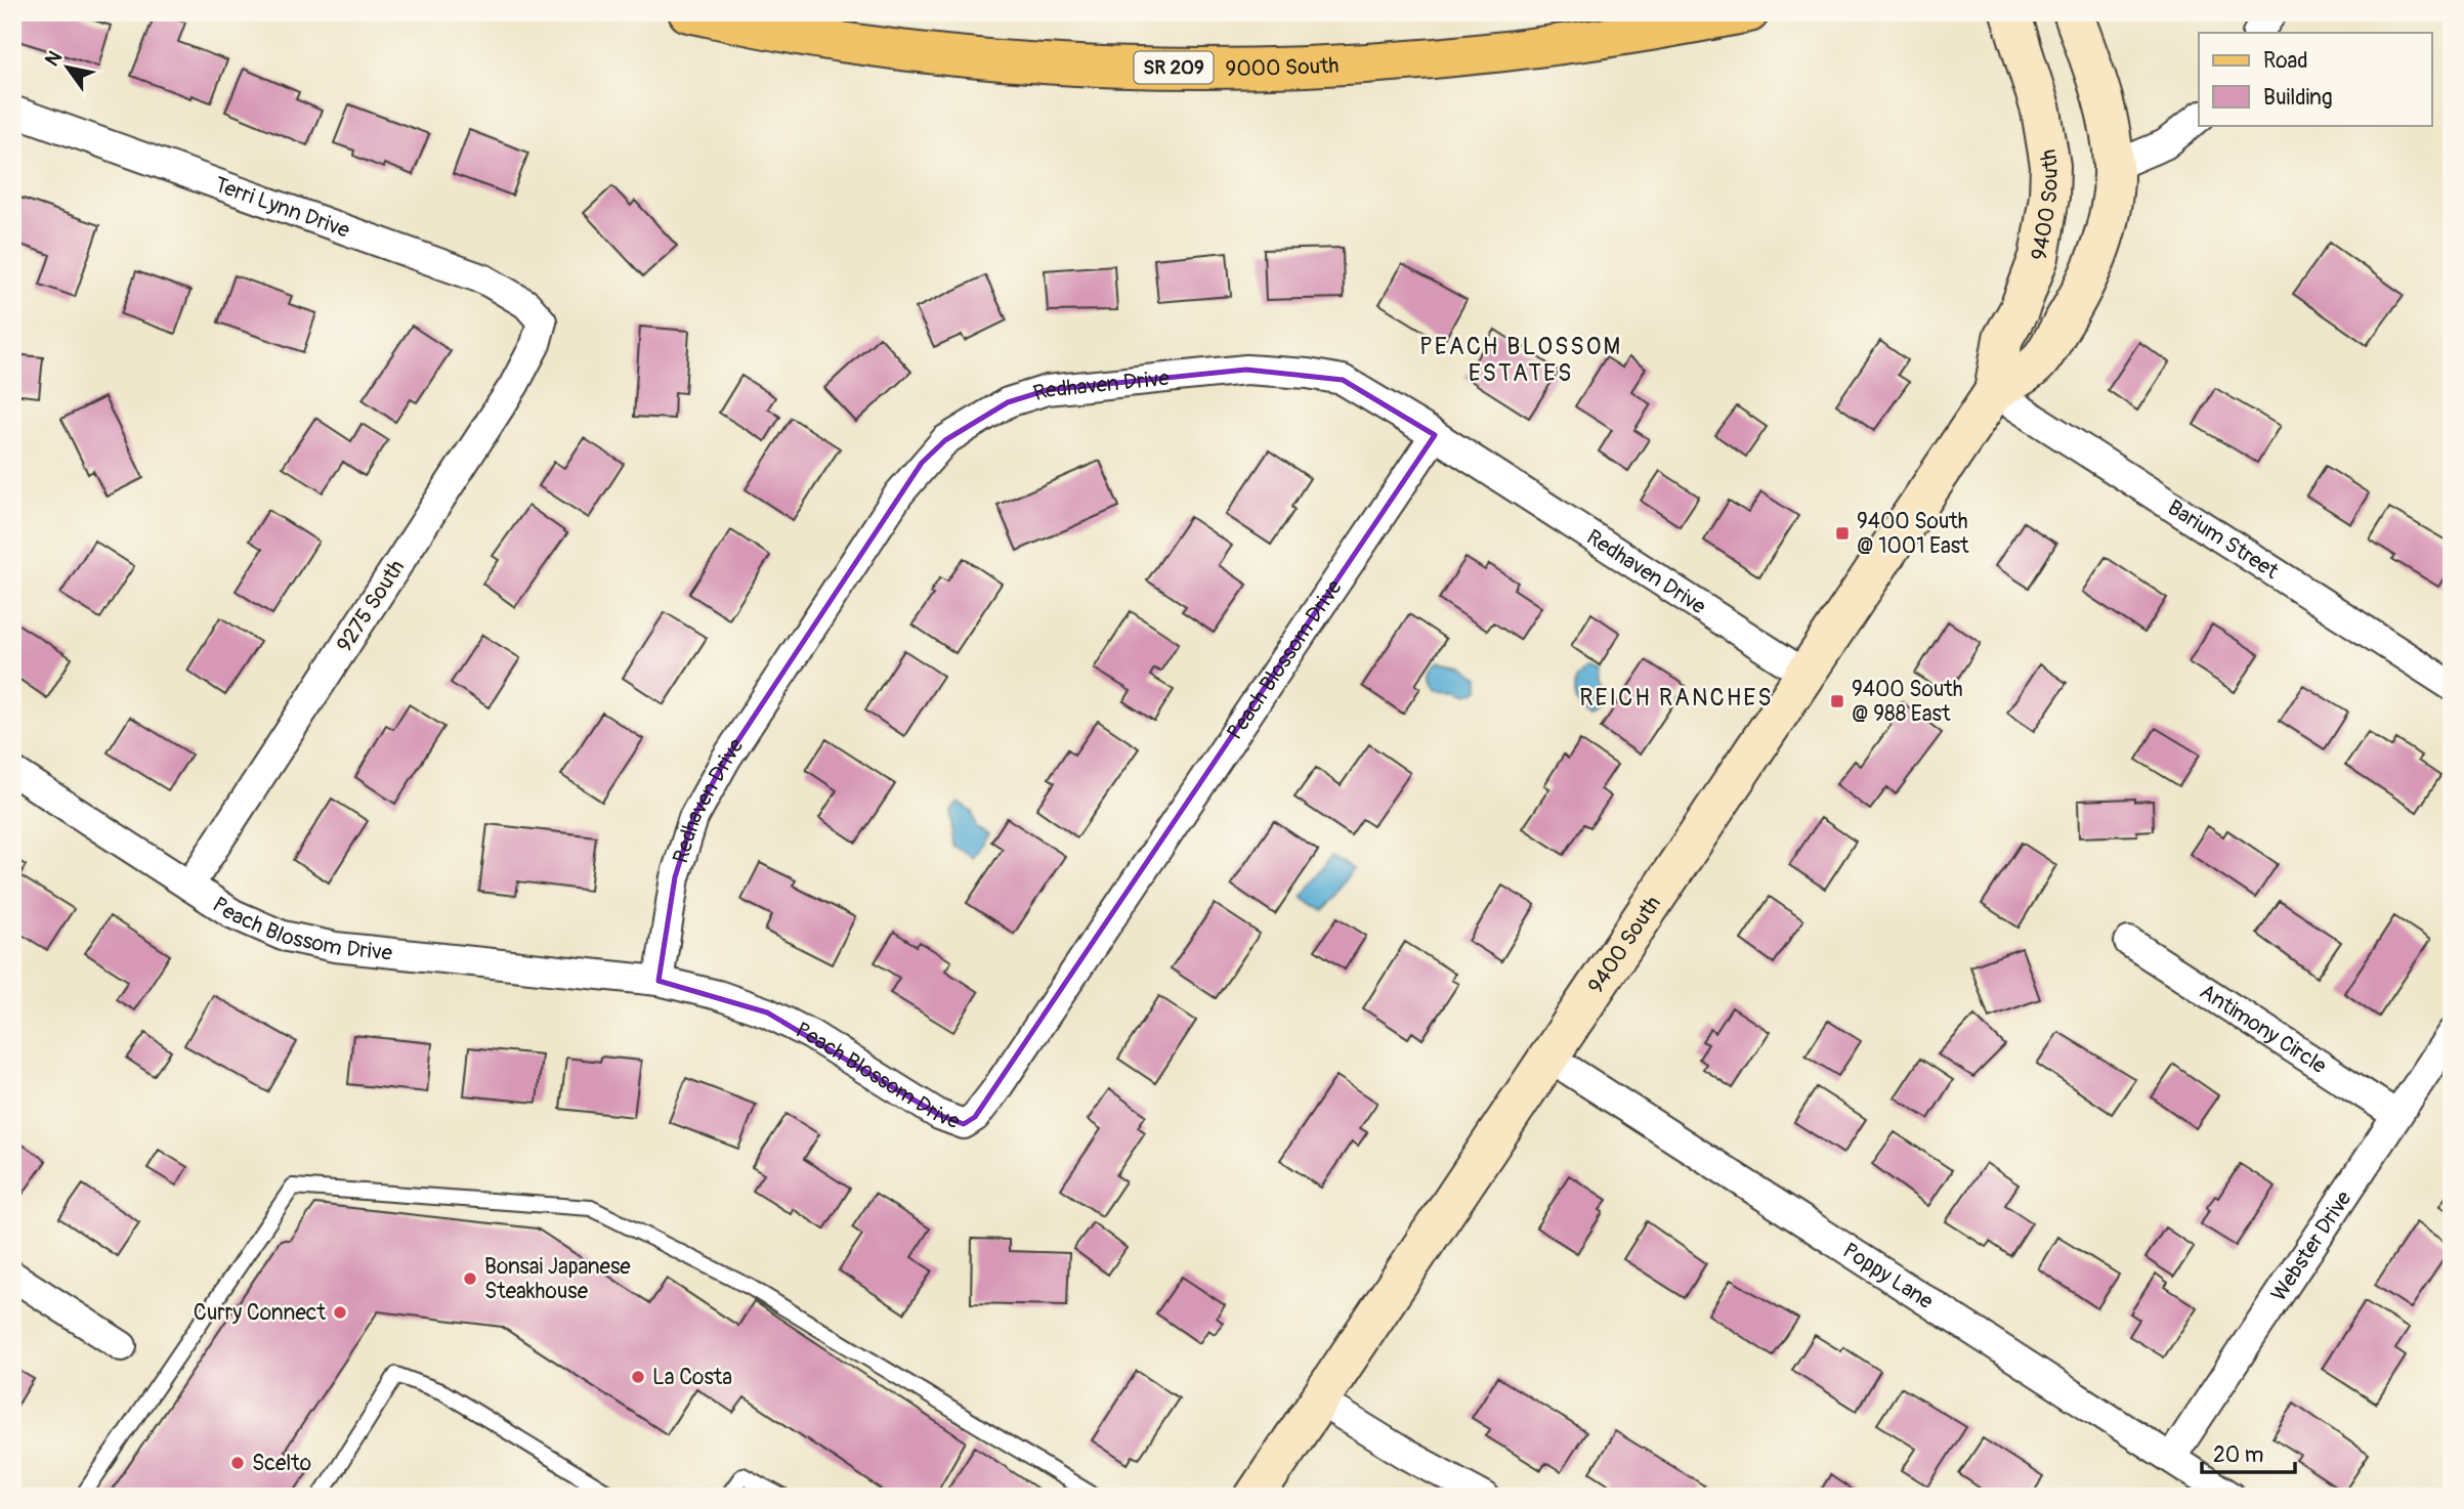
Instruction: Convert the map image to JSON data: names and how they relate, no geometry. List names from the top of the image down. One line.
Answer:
{"streets":{"main road":["9000 South","SR 209","9400 South"],"street":["Terri Lynn Drive","Redhaven Drive","Barium Street","9275 South","Peach Blossom Drive","Antimony Circle","Webster Drive","Poppy Lane"]},"crossings":[["9400 South","Redhaven Drive"],["9400 South","Barium Street"],["9400 South","Poppy Lane"],["Terri Lynn Drive","9275 South"],["Redhaven Drive","Peach Blossom Drive"],["9275 South","Peach Blossom Drive"],["Antimony Circle","Webster Drive"],["Webster Drive","Poppy Lane"]],"districts":["PEACH BLOSSOM ESTATES","REICH RANCHES"],"places":{"transit":["9400 South @ 1001 East","9400 South @ 988 East"],"other":["Bonsai Japanese Steakhouse","Curry Connect","La Costa","Scelto"]},"legend":["Road","Building"],"scale_bar":"20 m","north":"top left"}
